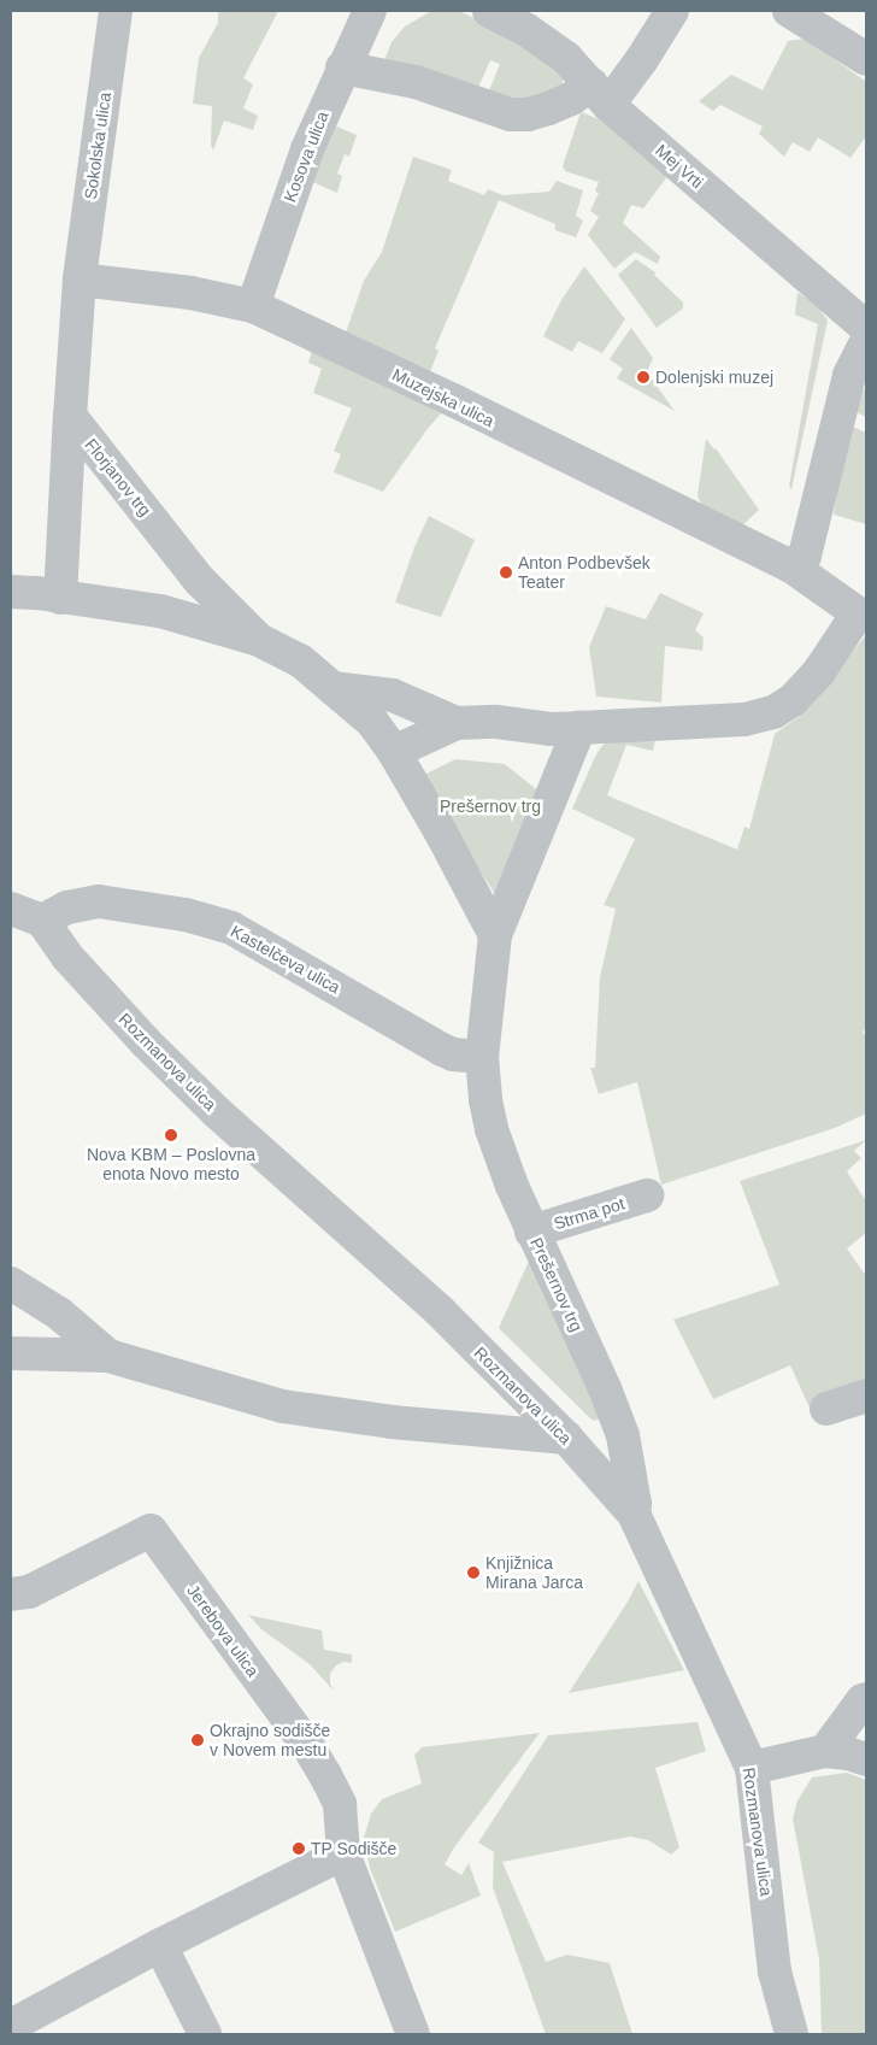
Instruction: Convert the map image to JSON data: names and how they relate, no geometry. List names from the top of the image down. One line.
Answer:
{"streets":{"street":["Sokolska ulica","Kosova ulica","Mej Vrti","Muzejska ulica","Florjanov trg","Kastelčeva ulica","Rozmanova ulica","Strma pot","Prešernov trg","Jerebova ulica"]},"crossings":[["Sokolska ulica","Muzejska ulica"],["Kosova ulica","Muzejska ulica"],["Kastelčeva ulica","Rozmanova ulica"],["Kastelčeva ulica","Prešernov trg"],["Rozmanova ulica","Prešernov trg"],["Strma pot","Prešernov trg"]],"parks":["Prešernov trg"],"places":["Dolenjski muzej","Anton Podbevšek Teater","Nova KBM – Poslovna enota Novo mesto","Knjižnica Mirana Jarca","Okrajno sodišče v Novem mestu","TP Sodišče"]}
